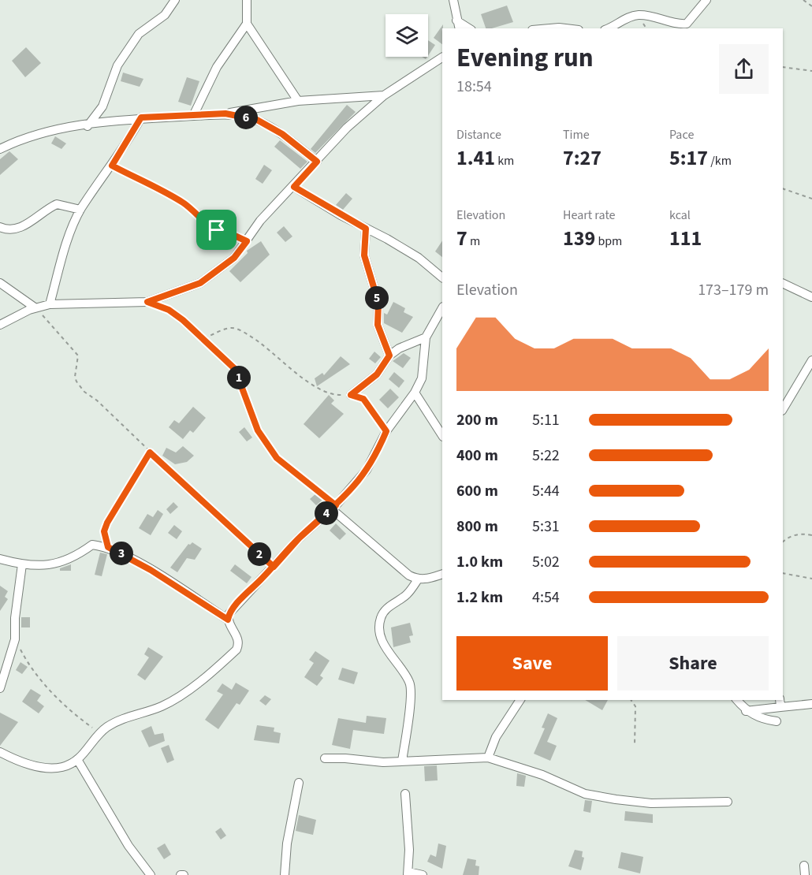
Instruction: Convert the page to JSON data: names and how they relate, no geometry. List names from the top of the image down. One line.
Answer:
{"page":{"heading":["Evening run","18:54"],"pins":["6","5","1","4","3","2"],"stats":[["Distance","1.41 km"],["Time","7:27"],["Pace","5:17 /km"],["Elevation","7 m"],["Heart rate","139 bpm"],["kcal","111"]],"chart":["Elevation","173–179 m"],"list":[{"name":"200 m","note":"5:11"},{"name":"400 m","note":"5:22"},{"name":"600 m","note":"5:44"},{"name":"800 m","note":"5:31"},{"name":"1.0 km","note":"5:02"},{"name":"1.2 km","note":"4:54"}],"buttons":["Save","Share"]}}
